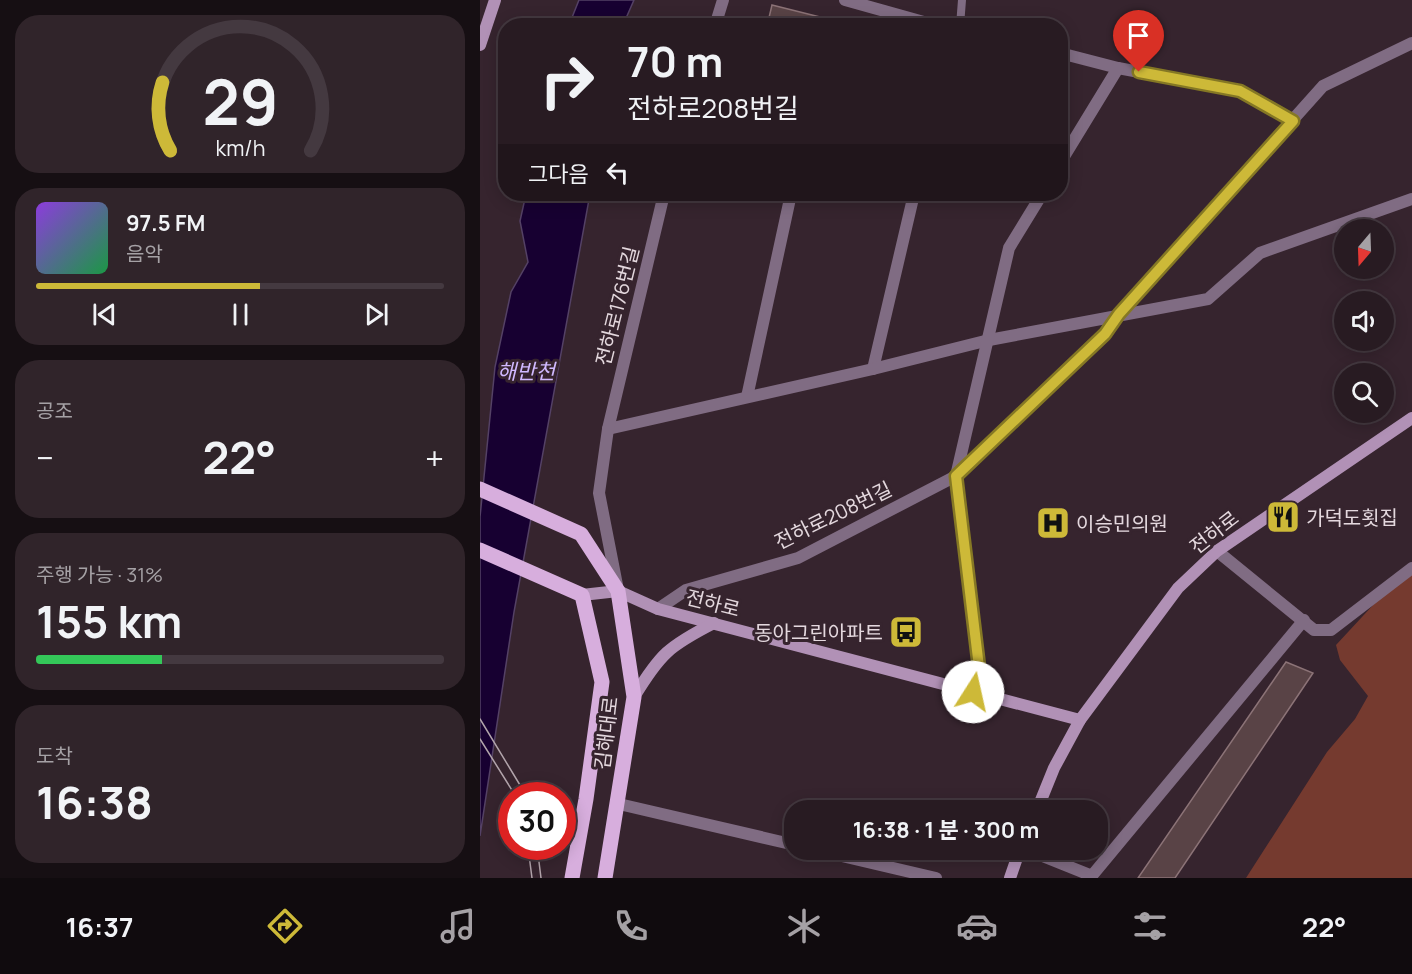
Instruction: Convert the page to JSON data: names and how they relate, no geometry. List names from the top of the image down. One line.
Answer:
{"streets":{"main road":["전하로","김해대로"],"street":["전하로176번길","전하로208번길"]},"crossings":[["전하로176번길","전하로"],["전하로176번길","김해대로"],["전하로208번길","전하로"],["전하로","김해대로"]],"water":["해반천"],"places":{"restaurant":["가덕도횟집"],"hospital":["이승민의원"],"bus stop":["동아그린아파트"]},"north":"bottom","page":{"turn":["70 m","전하로208번길"],"then":"그다음","song":["97.5 FM","음악"],"tile":["공조",["주행 가능 · 31%","155 km"],["도착","16:38"]],"heat":["−","22°","+"],"limit":"30","trip":"16:38 · 1 분 · 300 m","tabs":["16:37","22°"],"gauge":["29","km/h"]}}
